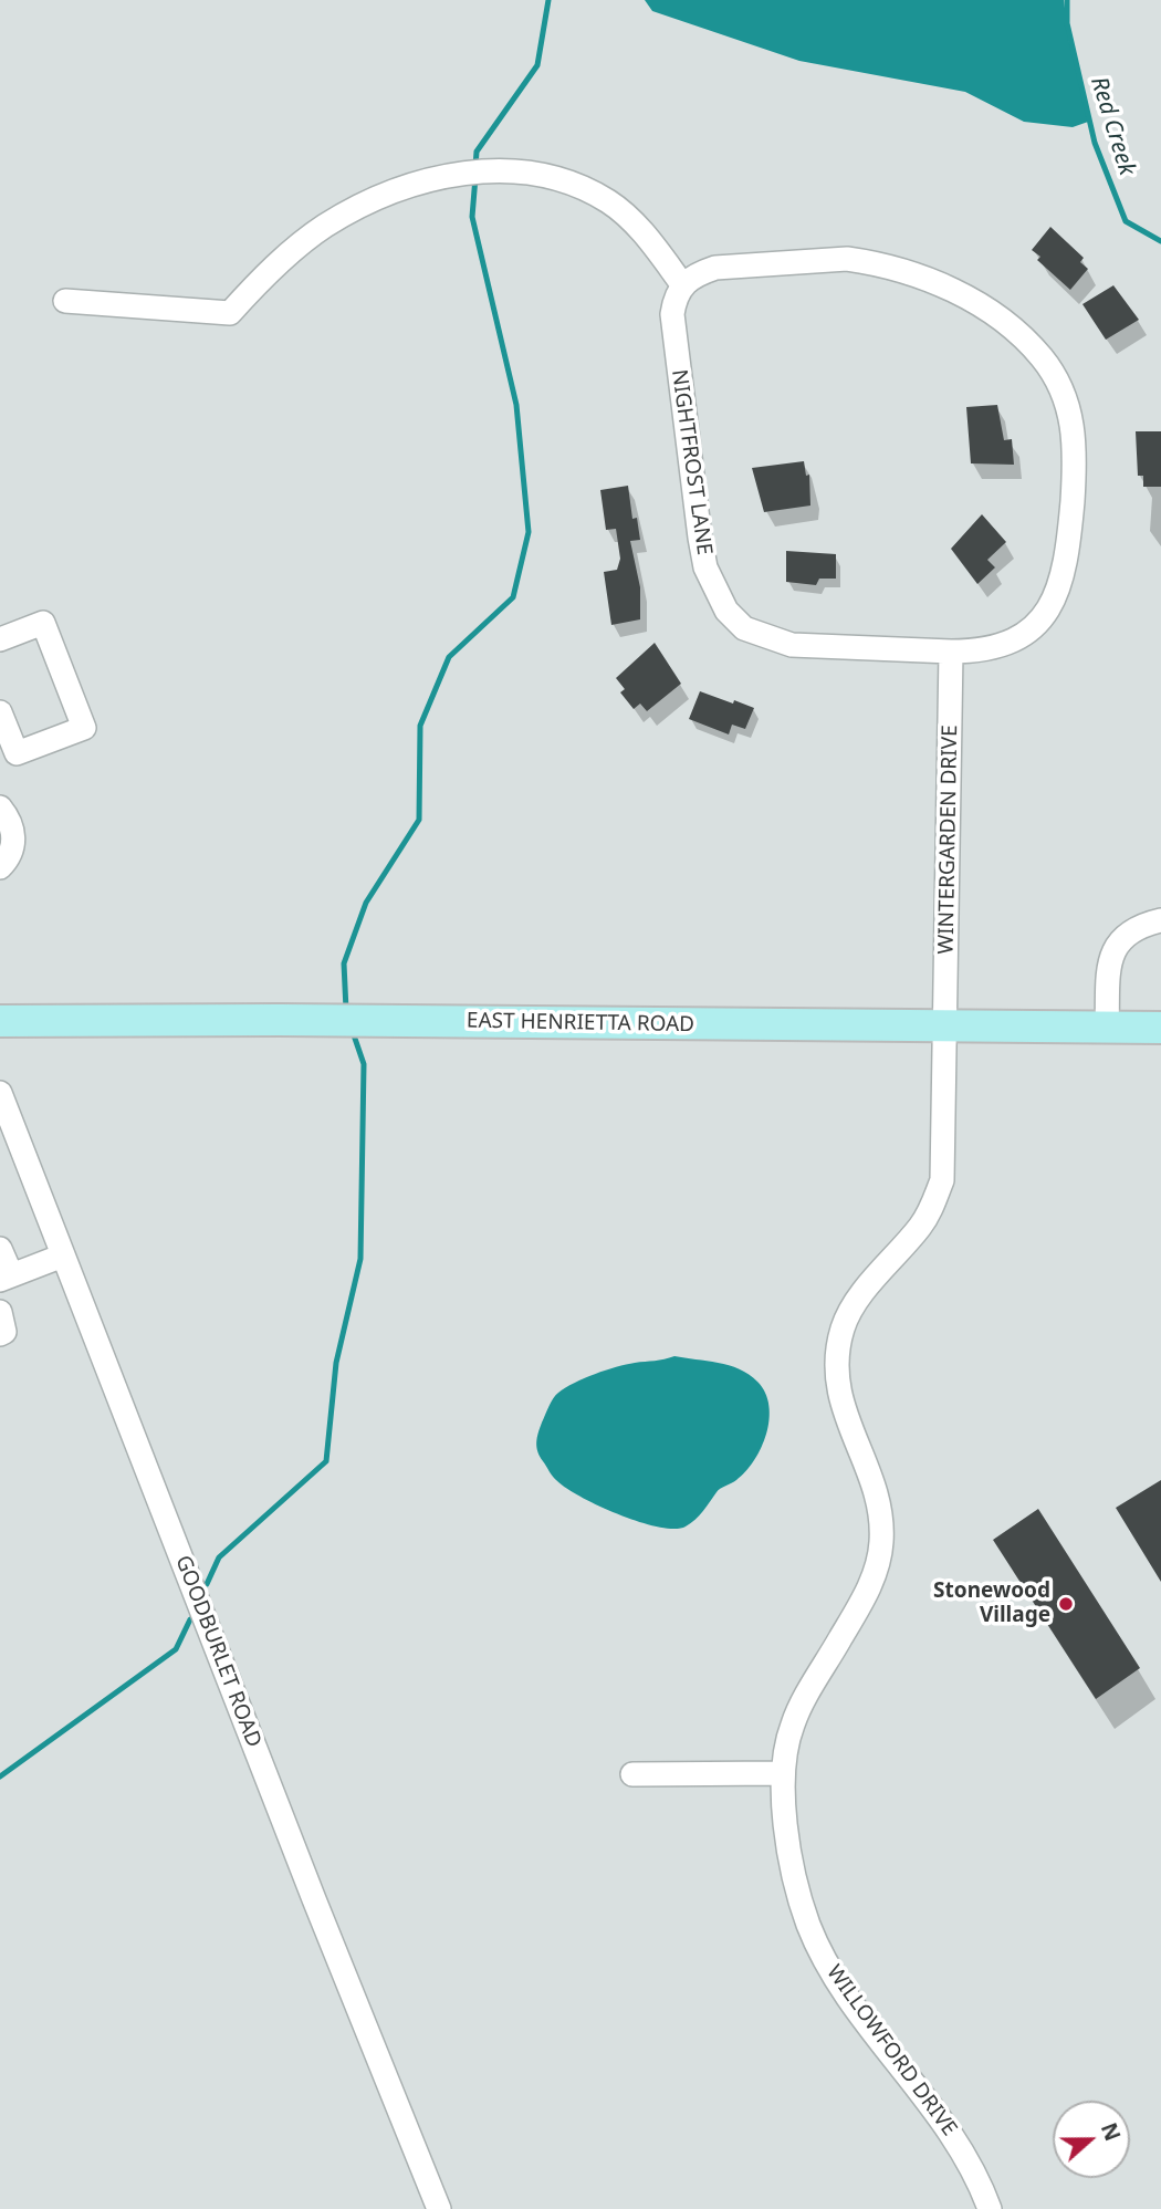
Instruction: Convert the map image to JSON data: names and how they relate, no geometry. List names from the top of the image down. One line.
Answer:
{"streets":{"main road":["EAST HENRIETTA ROAD"],"street":["NIGHTFROST LANE","WINTERGARDEN DRIVE","GOODBURLET ROAD","WILLOWFORD DRIVE"]},"crossings":[["NIGHTFROST LANE","WINTERGARDEN DRIVE"],["WINTERGARDEN DRIVE","EAST HENRIETTA ROAD"],["WINTERGARDEN DRIVE","WILLOWFORD DRIVE"],["EAST HENRIETTA ROAD","WILLOWFORD DRIVE"]],"water":["Red Creek"],"places":["Stonewood Village"],"north":"right"}
